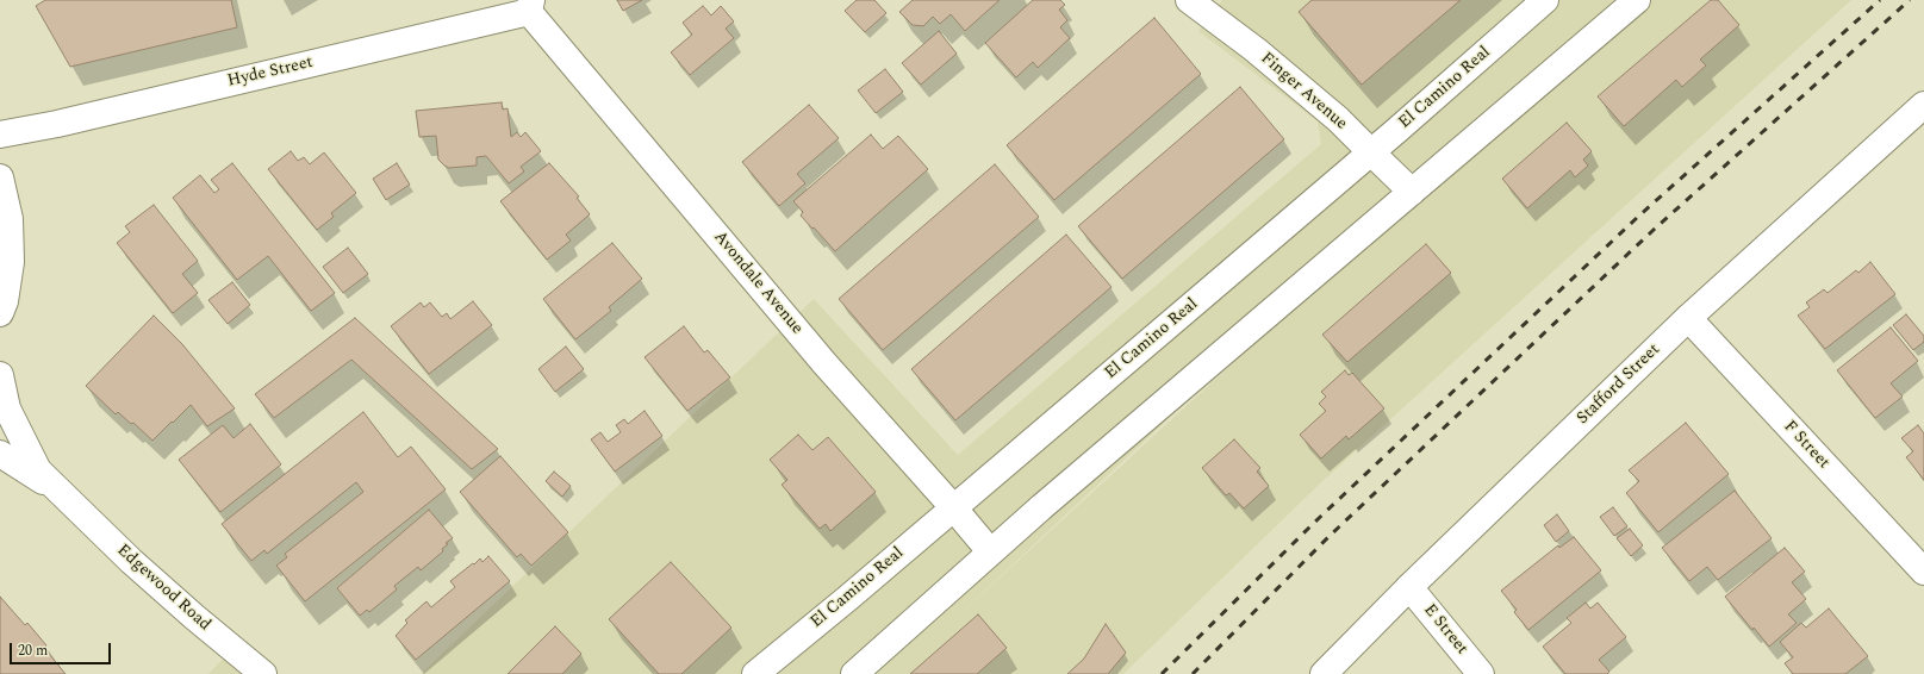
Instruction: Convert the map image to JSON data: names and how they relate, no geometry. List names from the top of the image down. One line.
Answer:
{"streets":{"street":["Hyde Street","El Camino Real","Finger Avenue","Avondale Avenue","Stafford Street","F Street","Edgewood Road","E Street"]},"crossings":[["Hyde Street","Avondale Avenue"],["El Camino Real","Finger Avenue"],["El Camino Real","Avondale Avenue"],["Stafford Street","F Street"],["Stafford Street","E Street"]],"scale_bar":"20 m"}
